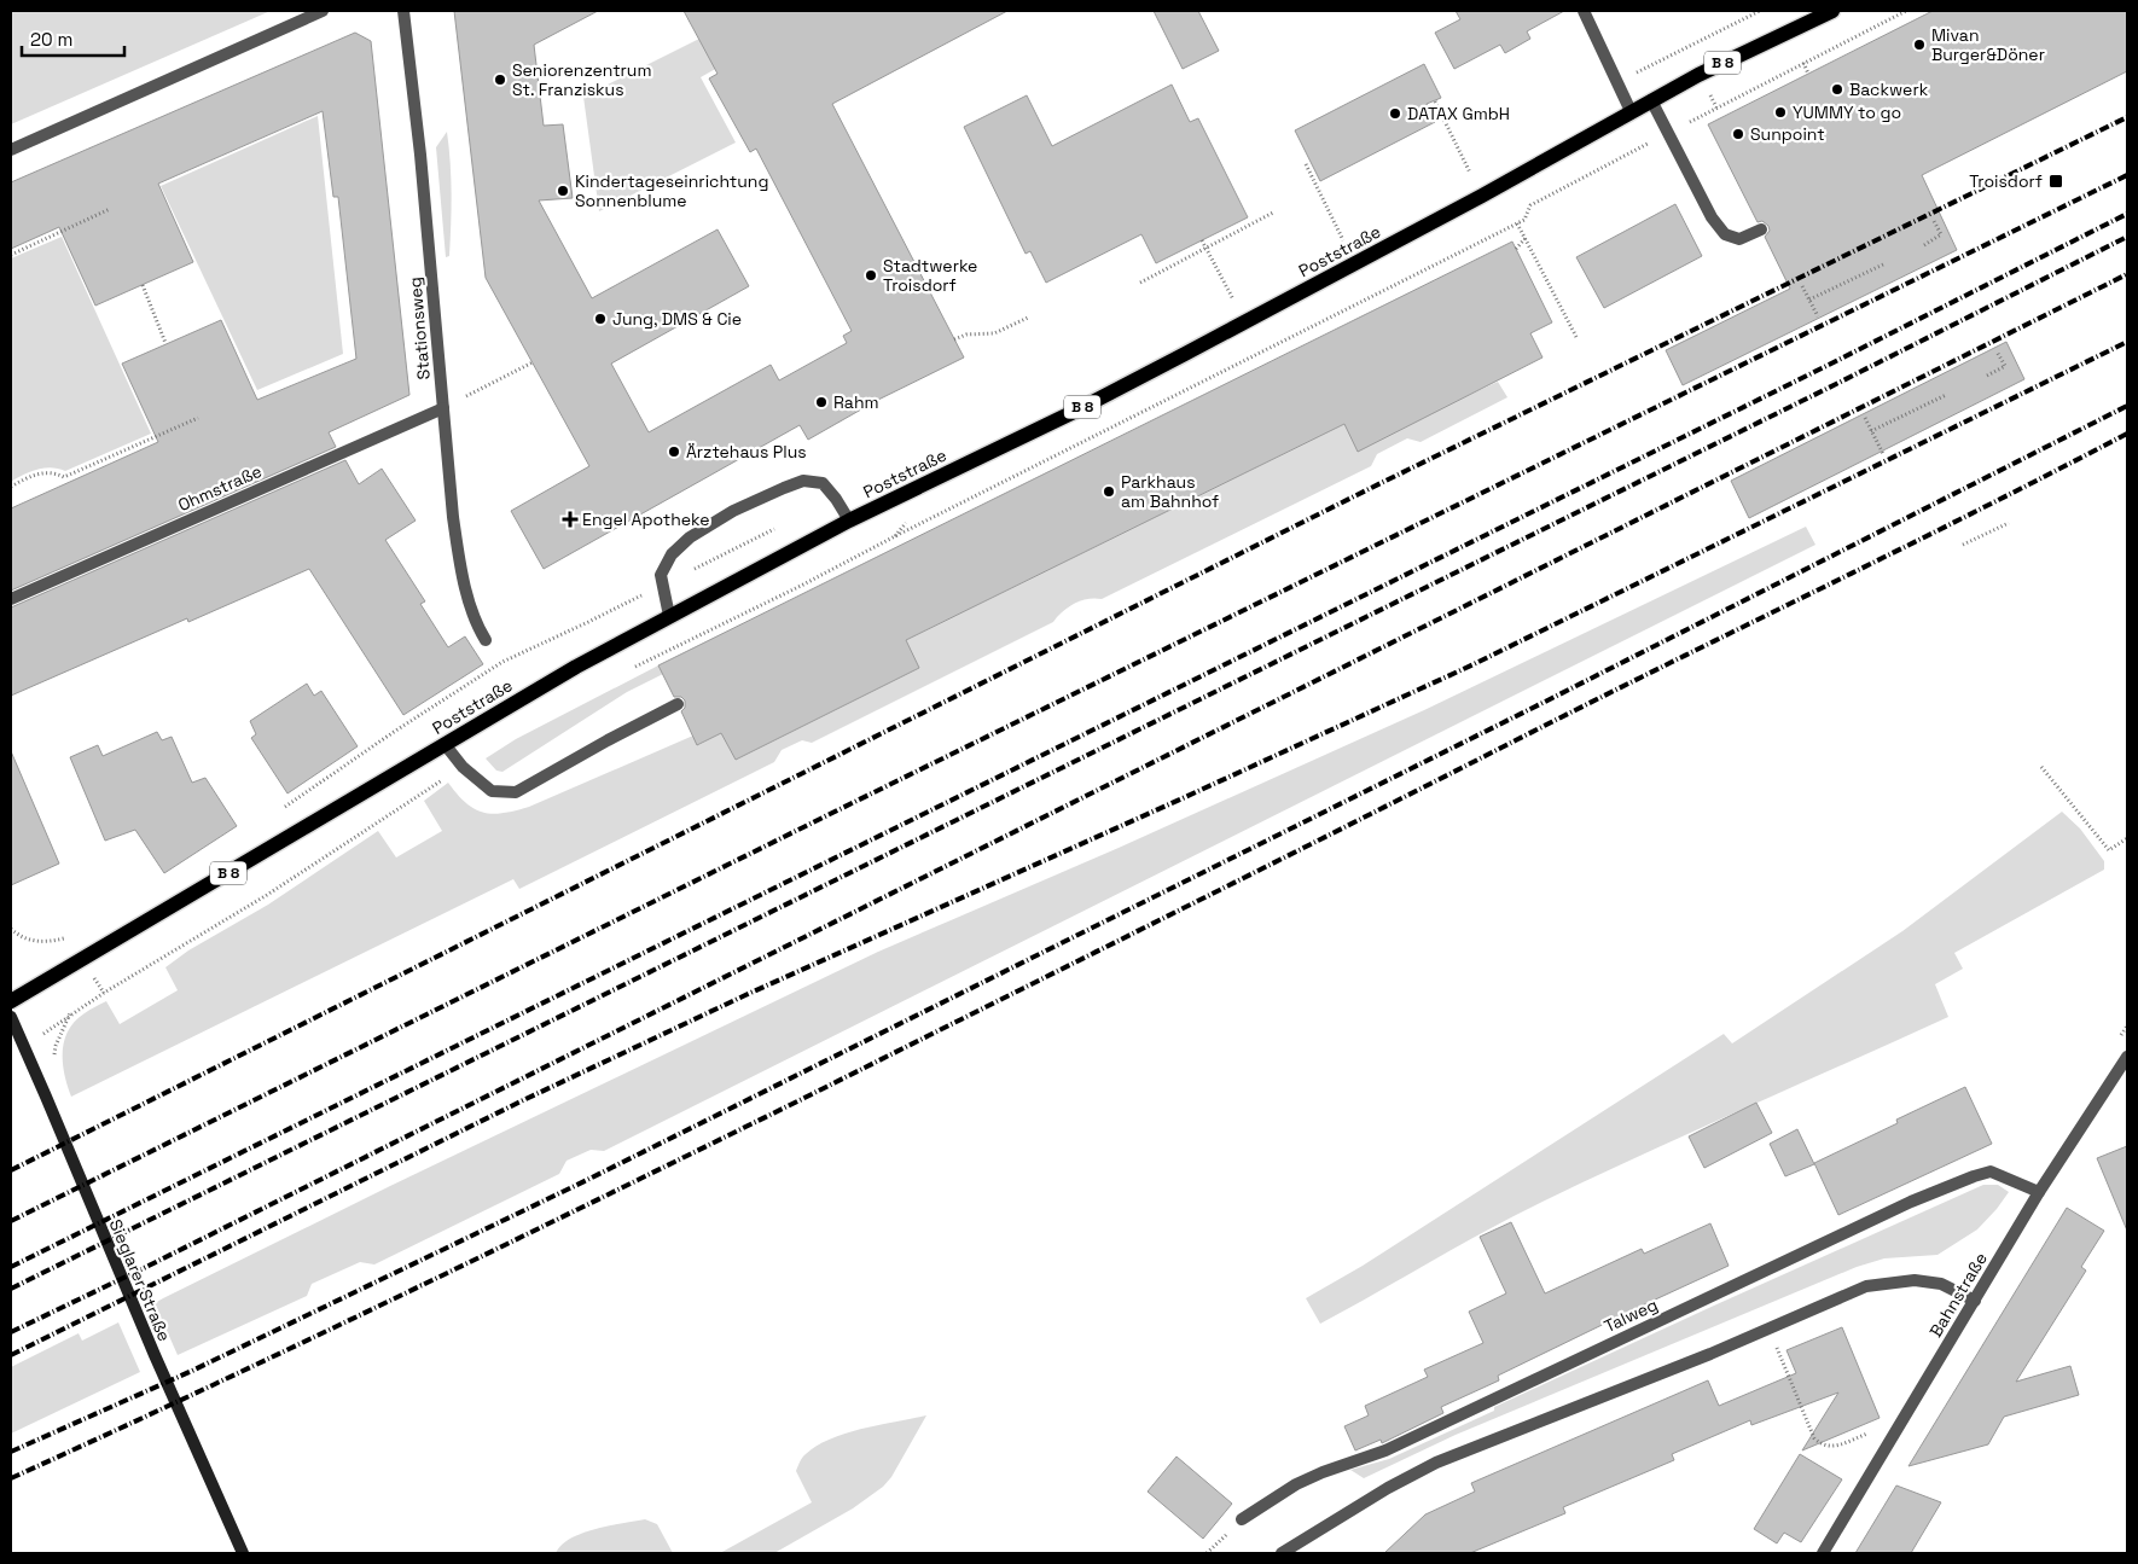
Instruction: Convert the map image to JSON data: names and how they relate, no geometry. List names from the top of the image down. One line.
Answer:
{"streets":{"main road":["B 8","Poststraße"],"street":["Stationsweg","Ohmstraße","Sieglarer Straße","Bahnstraße","Talweg"]},"crossings":[["Stationsweg","Ohmstraße"],["Bahnstraße","Talweg"]],"places":{"other":["Mivan Burger&Döner","Seniorenzentrum St. Franziskus","Backwerk","YUMMY to go","DATAX GmbH","Sunpoint","Kindertageseinrichtung Sonnenblume","Stadtwerke Troisdorf","Jung, DMS & Cie","Rahm","Ärztehaus Plus","Parkhaus am Bahnhof"],"transit":["Troisdorf"],"health":["Engel Apotheke"]},"scale_bar":"20 m"}
